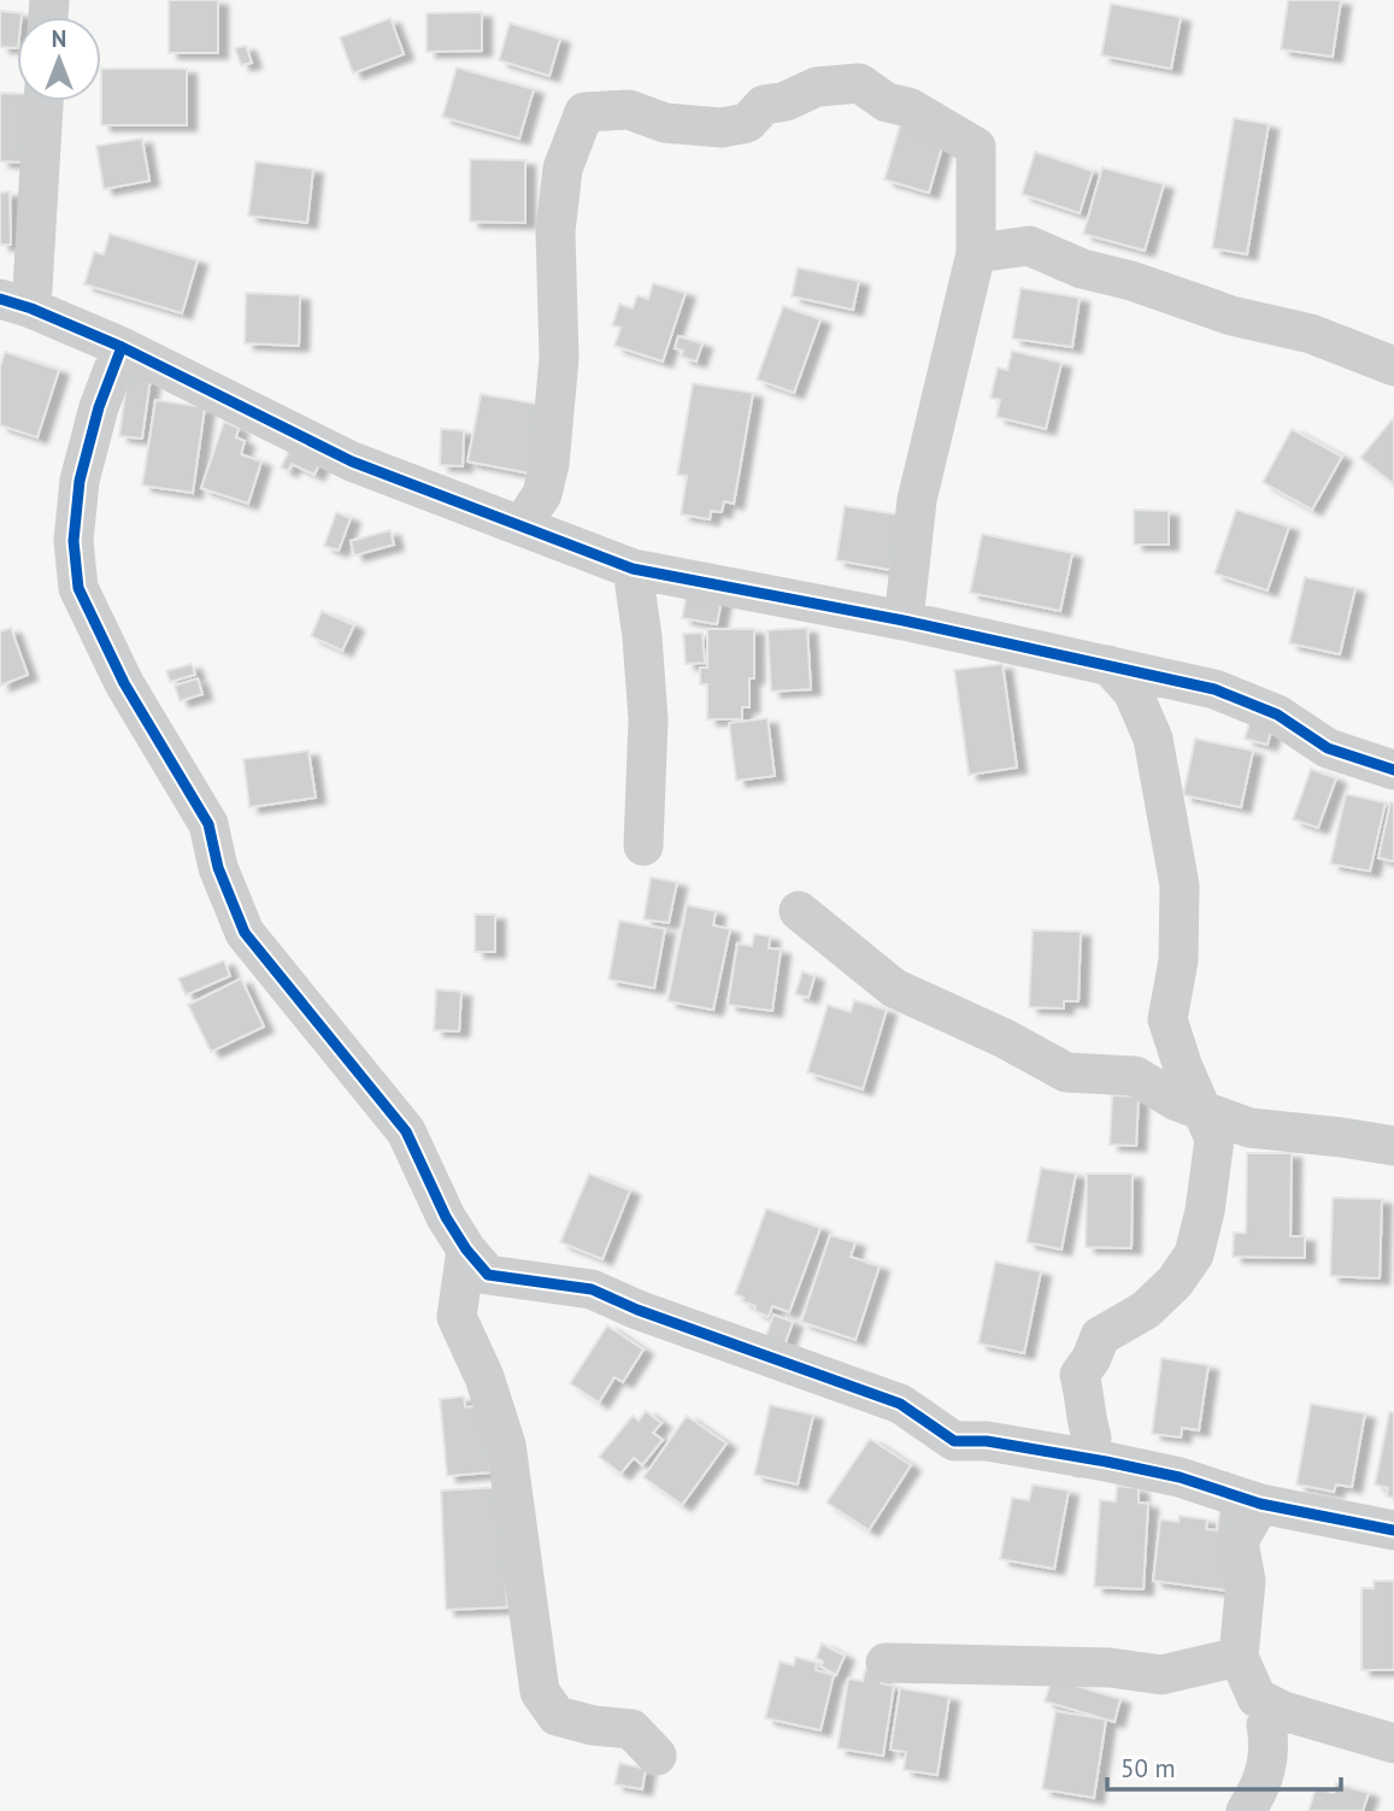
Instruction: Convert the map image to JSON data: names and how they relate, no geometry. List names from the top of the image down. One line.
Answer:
{"scale_bar":"50 m","north":"top"}
